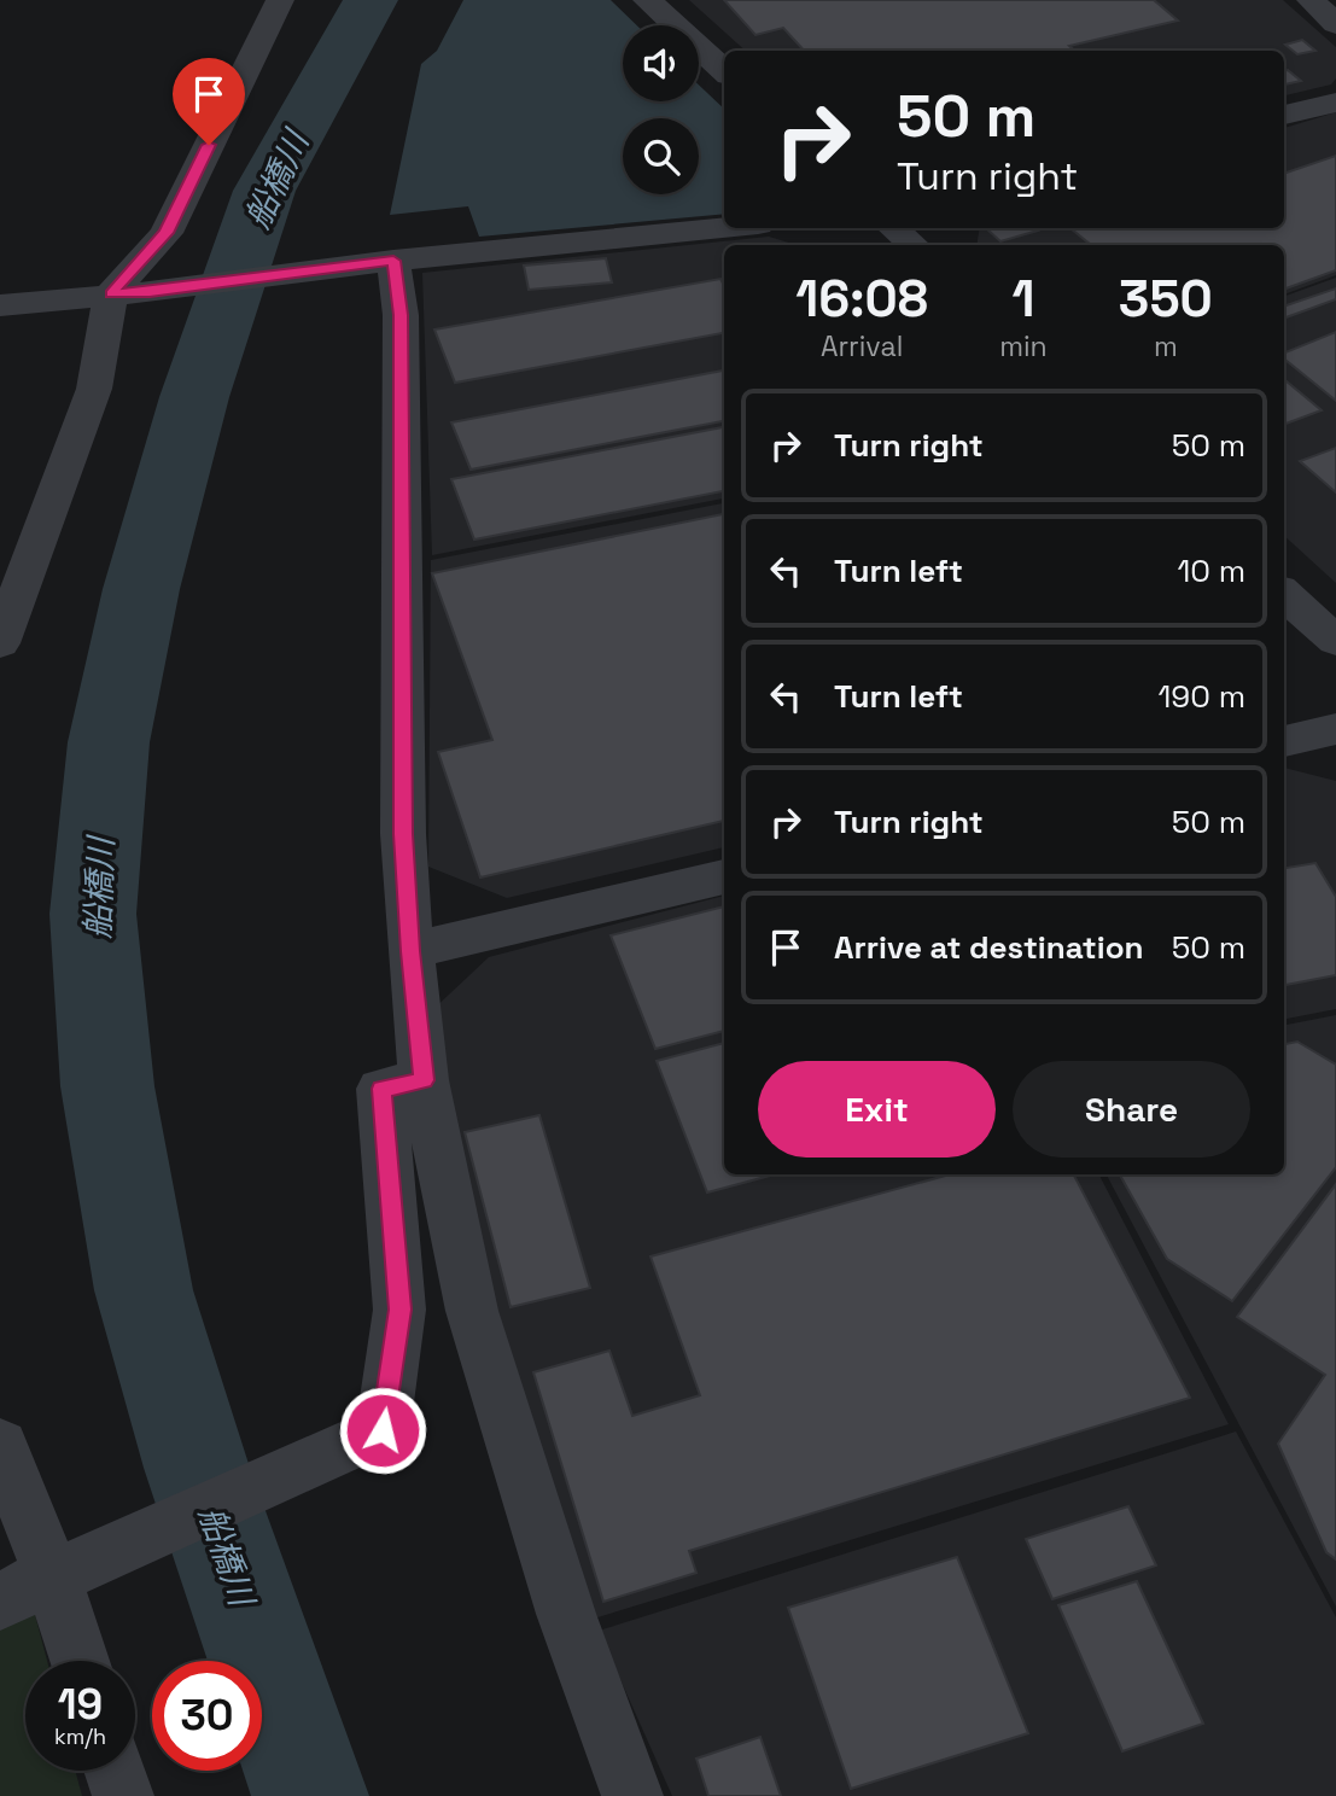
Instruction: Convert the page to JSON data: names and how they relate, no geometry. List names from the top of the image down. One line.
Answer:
{"water":["船橋川"],"page":{"turn":["50 m","Turn right"],"eta":["16:08","Arrival","1","min","350","m"],"list":[{"name":"Turn right","value":"50 m"},{"name":"Turn left","value":"10 m"},{"name":"Turn left","value":"190 m"},{"name":"Turn right","value":"50 m"},{"name":"Arrive at destination","value":"50 m"}],"buttons":["Exit","Share"],"speed":"19 km/h","limit":"30"}}
